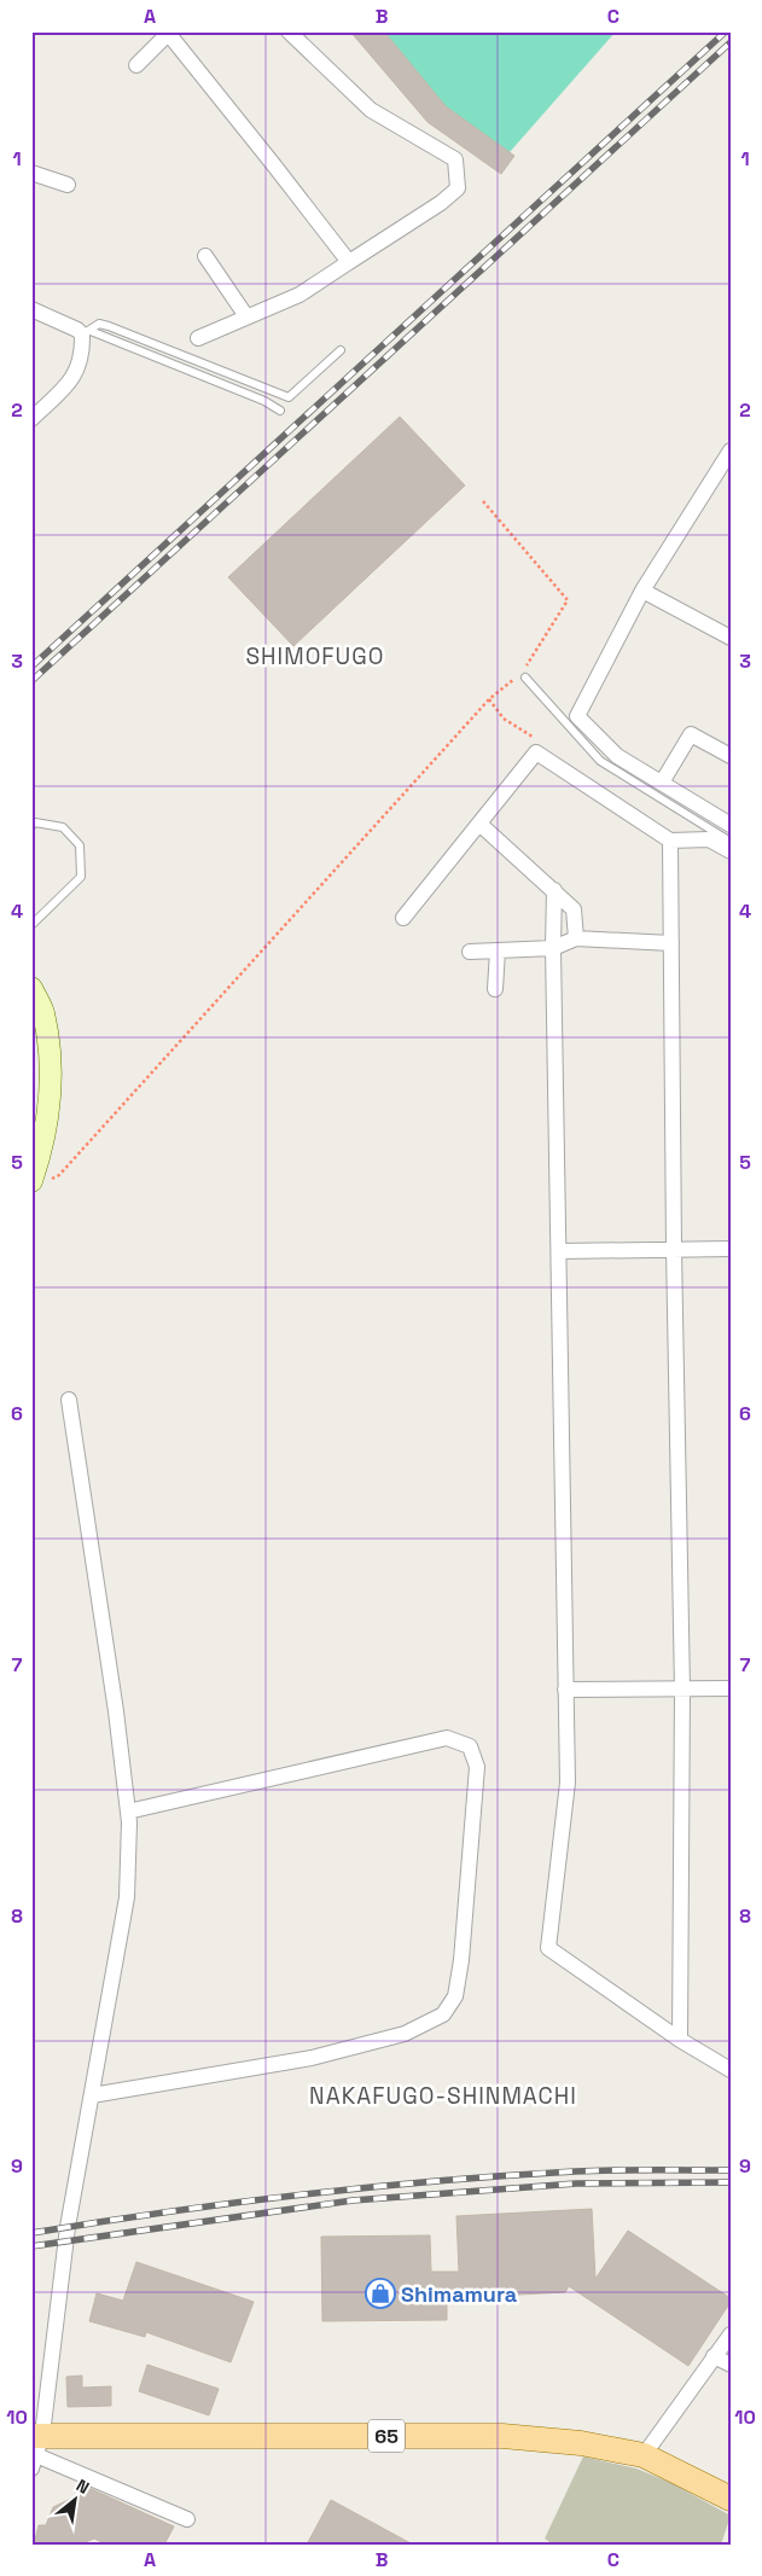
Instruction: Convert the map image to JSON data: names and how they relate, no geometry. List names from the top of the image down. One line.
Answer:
{"streets":{"main road":["65"]},"districts":["SHIMOFUGO","NAKAFUGO-SHINMACHI"],"places":{"shop":["Shimamura"]},"north":"top right","grid":{"columns":["A","B","C"],"rows":["1","2","3","4","5","6","7","8","9","10"]}}
